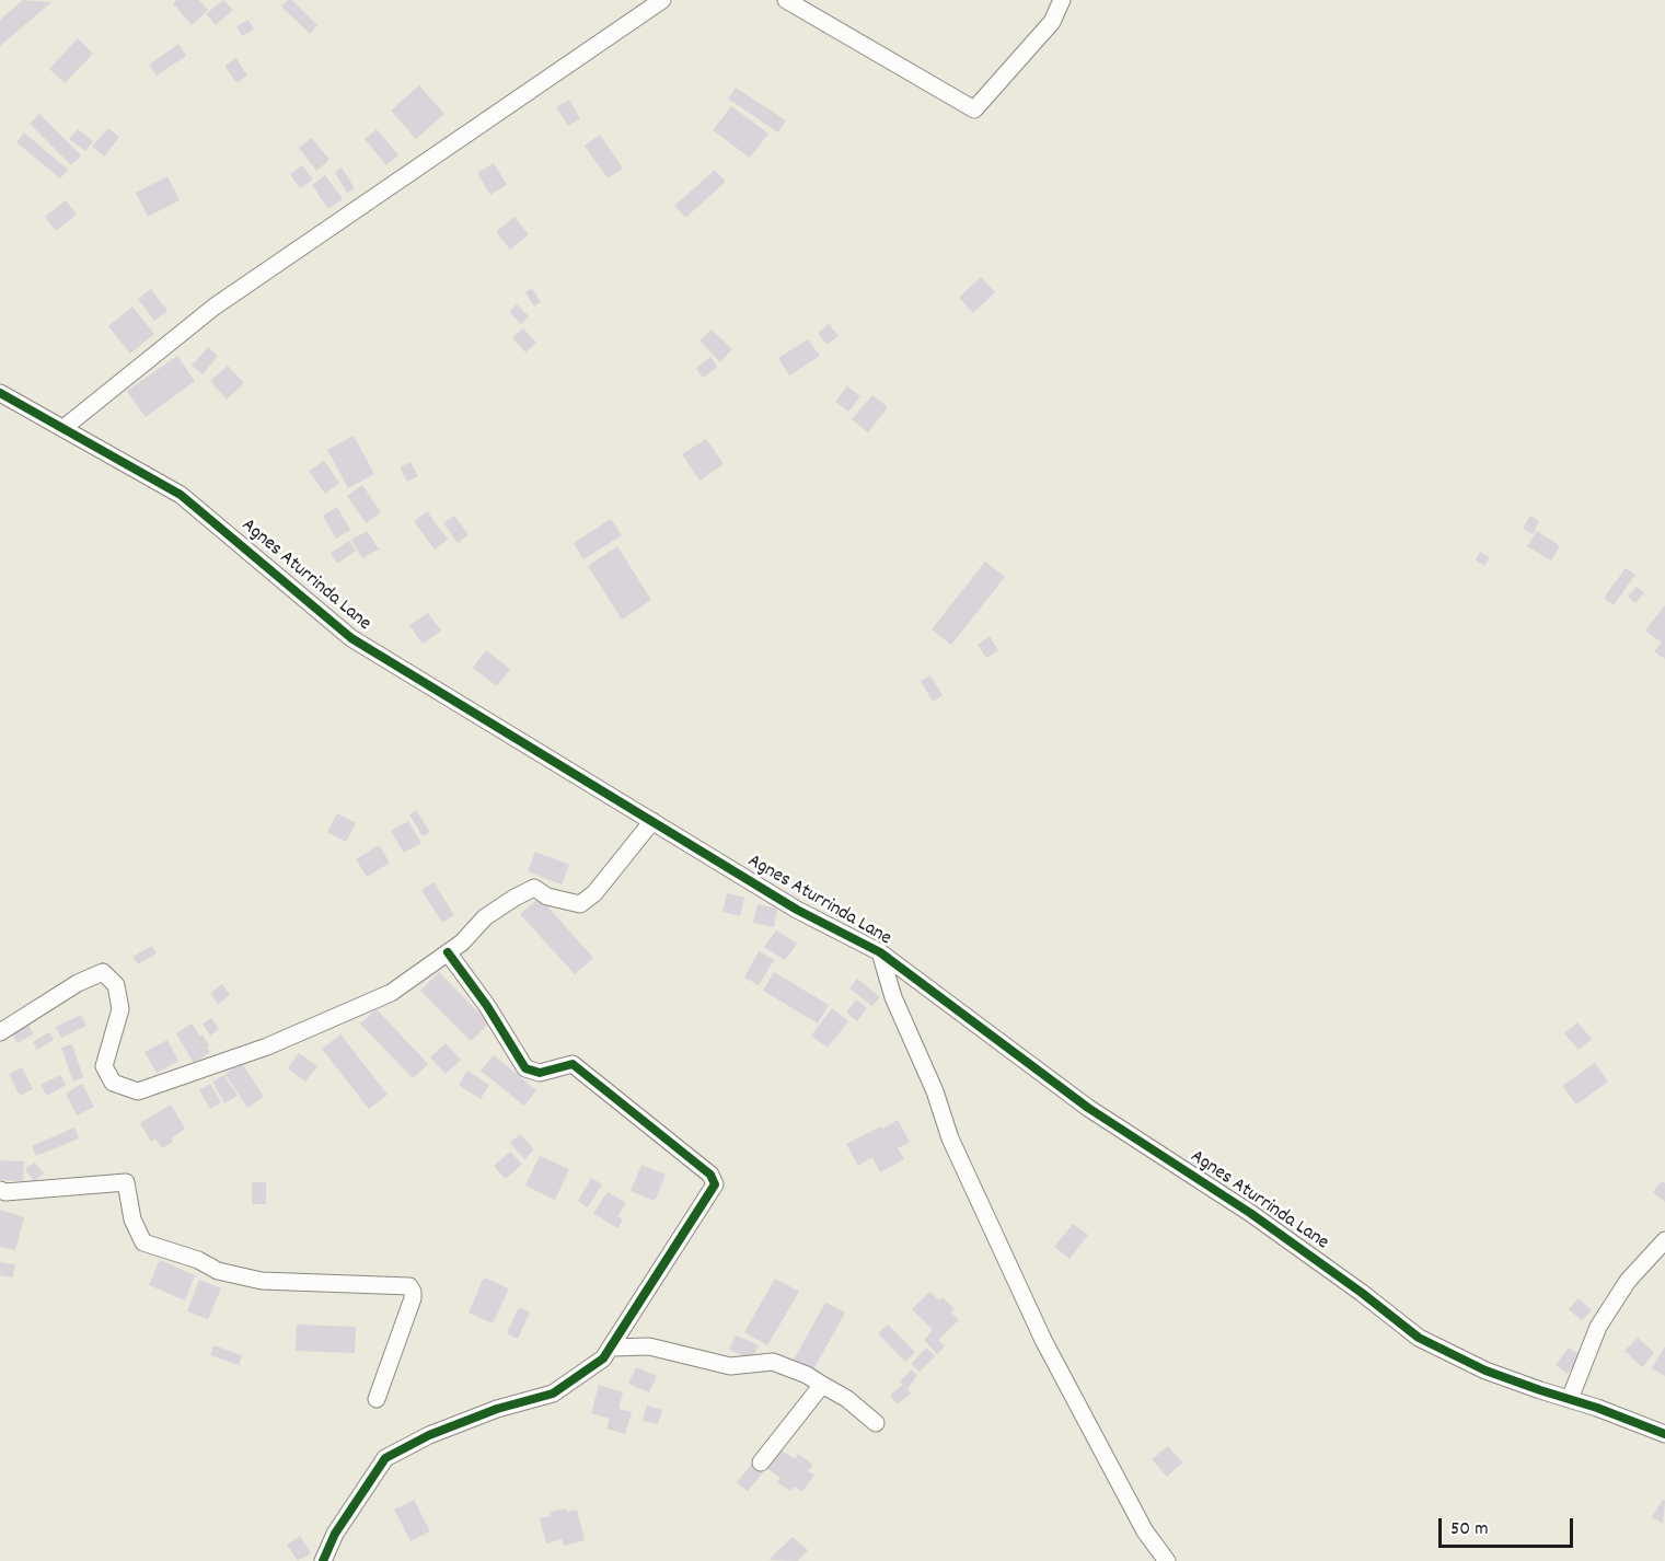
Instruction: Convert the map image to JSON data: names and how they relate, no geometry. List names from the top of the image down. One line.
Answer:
{"streets":{"street":["Agnes Aturrinda Lane"]},"scale_bar":"50 m"}
